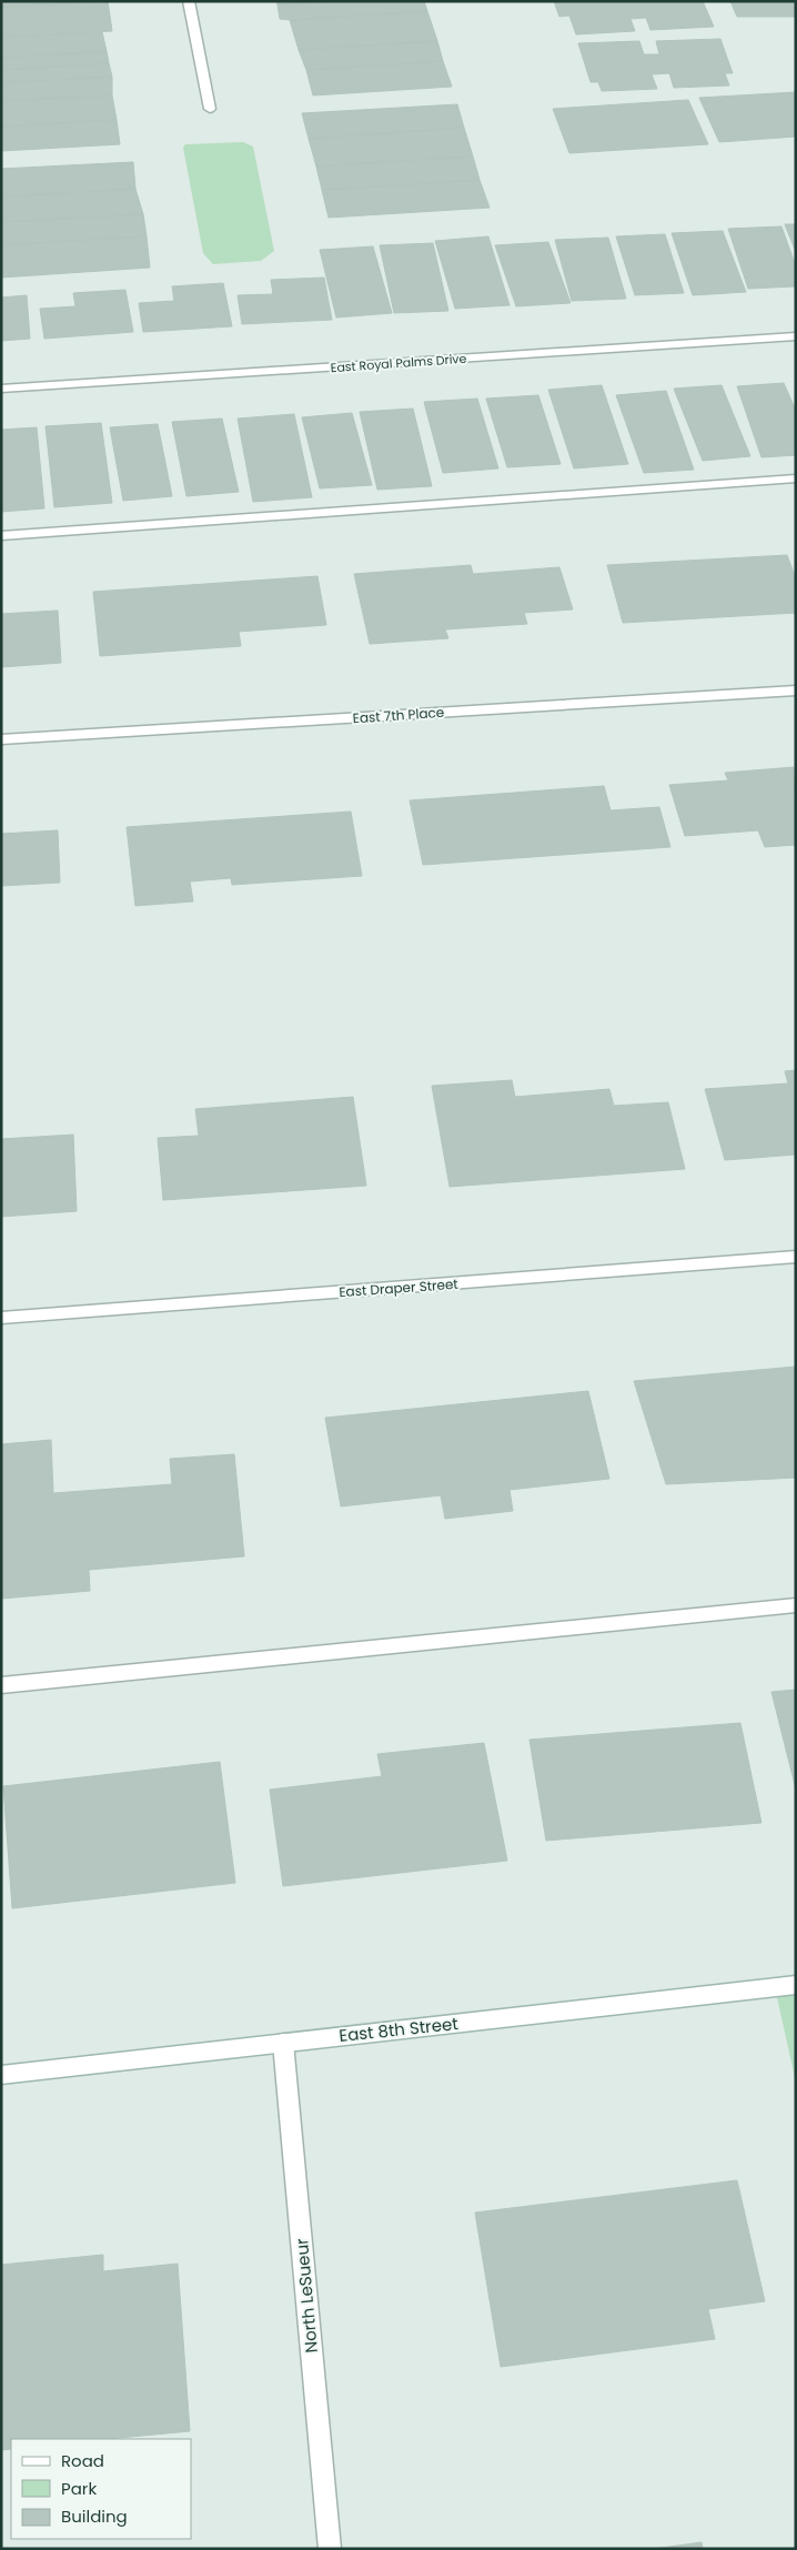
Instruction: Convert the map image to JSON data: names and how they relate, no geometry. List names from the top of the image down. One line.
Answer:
{"streets":{"street":["East Royal Palms Drive","East 7th Place","East Draper Street","East 8th Street","North LeSueur"]},"crossings":[["East 8th Street","North LeSueur"]],"legend":["Road","Park","Building"]}
